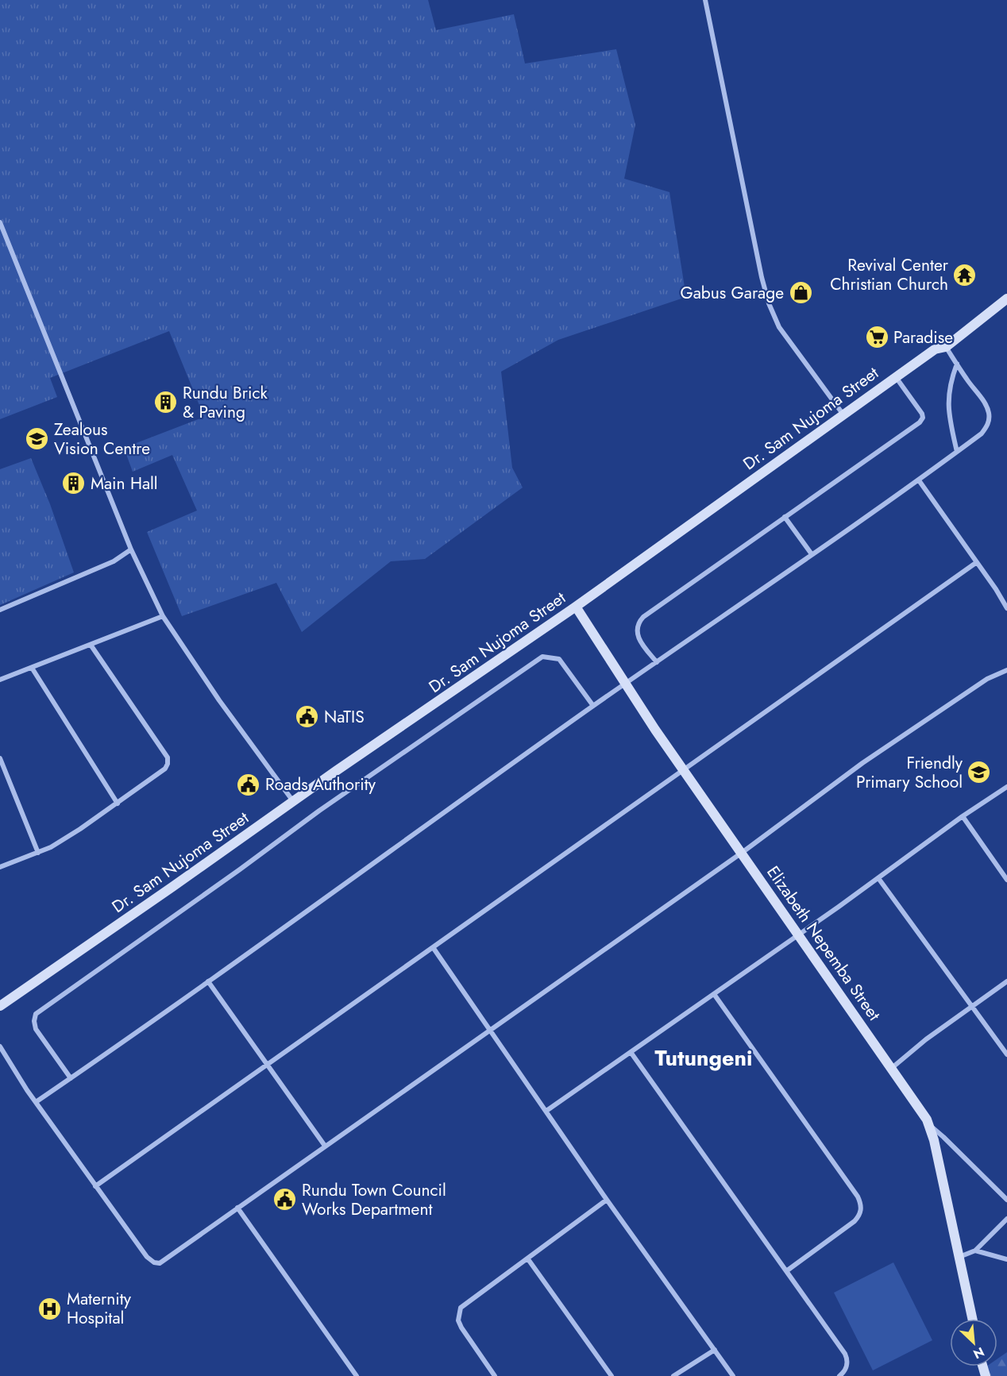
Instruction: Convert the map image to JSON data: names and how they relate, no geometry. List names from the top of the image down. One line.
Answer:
{"streets":{"street":["Dr. Sam Nujoma Street","Elizabeth Nepemba Street"]},"crossings":[["Dr. Sam Nujoma Street","Elizabeth Nepemba Street"]],"districts":["Tutungeni"],"places":{"temple":["Revival Center Christian Church"],"shop":["Gabus Garage"],"supermarket":["Paradise"],"building":["Rundu Brick & Paving","Main Hall"],"school or university":["Zealous Vision Centre","Friendly Primary School"],"public building":["NaTIS","Roads Authority","Rundu Town Council Works Department"],"hospital":["Maternity Hospital"]},"north":"bottom right"}
